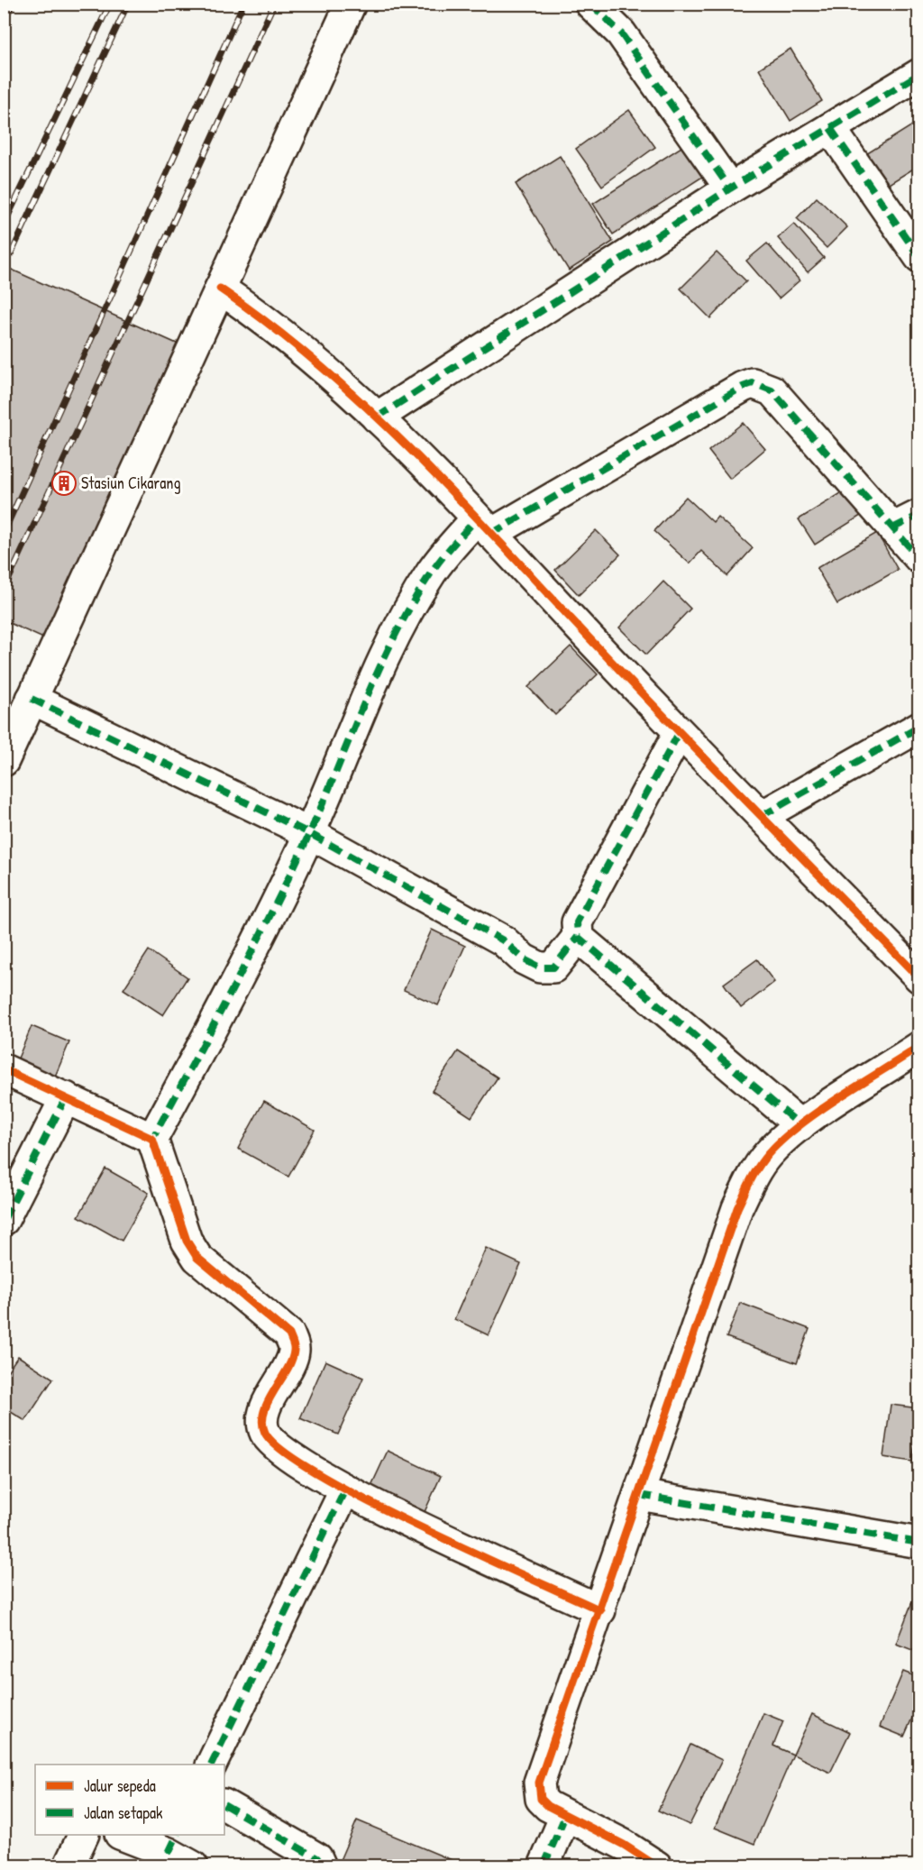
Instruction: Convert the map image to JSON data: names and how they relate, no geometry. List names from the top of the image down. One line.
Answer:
{"places":{"building":["Stasiun Cikarang"]},"legend":["Jalur sepeda","Jalan setapak"]}
